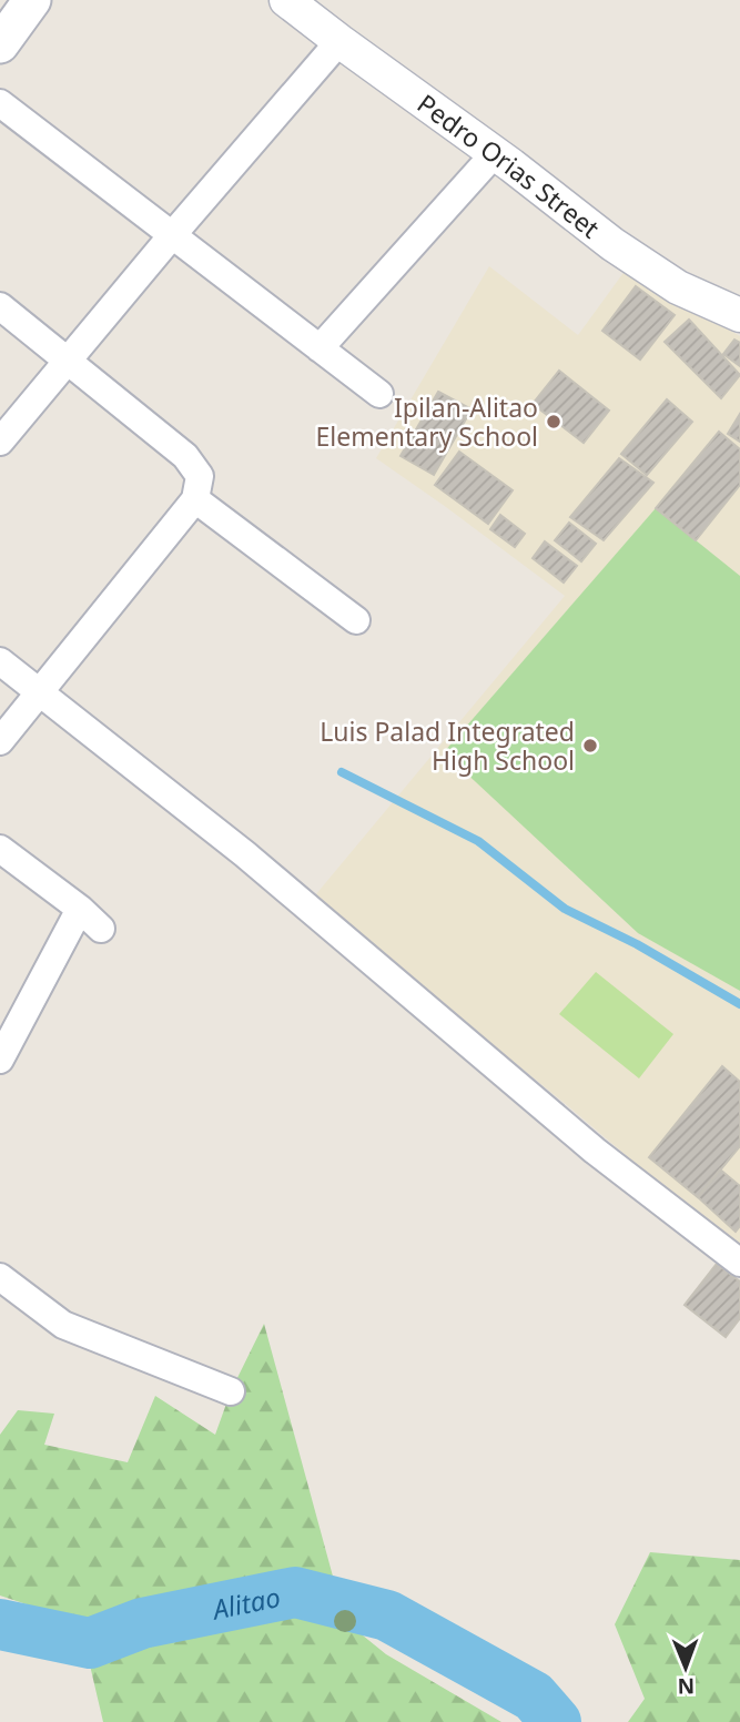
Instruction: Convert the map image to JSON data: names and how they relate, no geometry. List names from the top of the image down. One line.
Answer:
{"streets":{"street":["Pedro Orias Street"]},"water":["Alitao"],"places":["Ipilan-Alitao Elementary School","Luis Palad Integrated High School"],"north":"bottom"}
